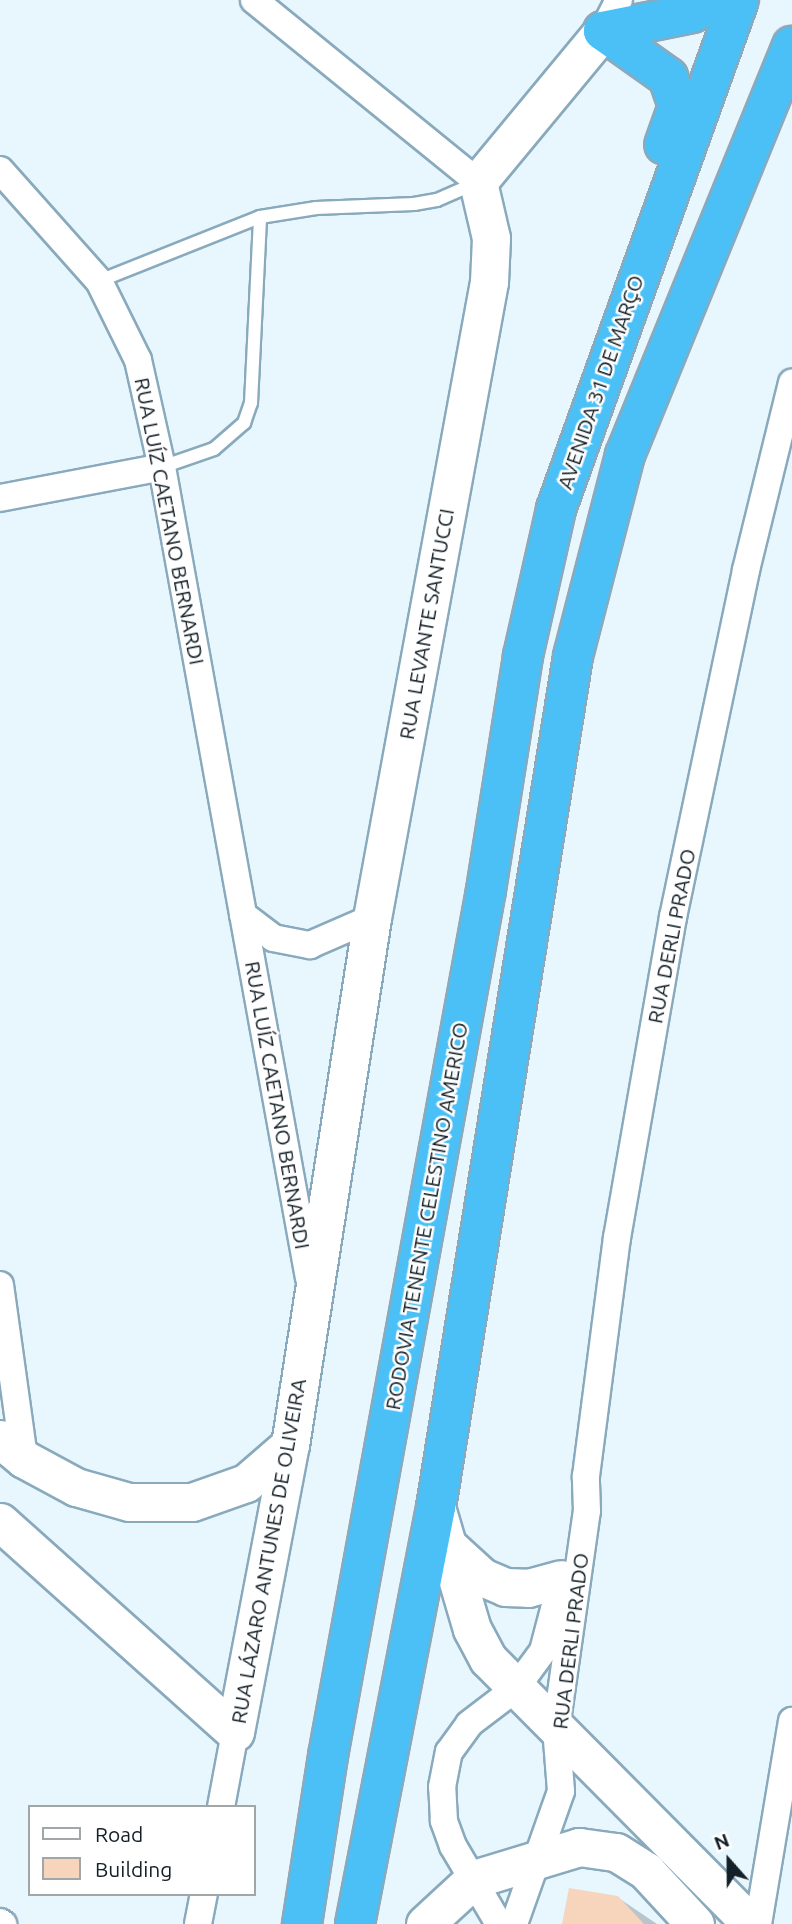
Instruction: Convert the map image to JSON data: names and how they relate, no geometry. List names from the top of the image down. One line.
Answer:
{"streets":{"highway":["AVENIDA 31 DE MARÇO","RODOVIA TENENTE CELESTINO AMERICO"],"main road":["RUA LEVANTE SANTUCCI","RUA LÁZARO ANTUNES DE OLIVEIRA"],"street":["RUA LUÍZ CAETANO BERNARDI","RUA DERLI PRADO"]},"crossings":[["AVENIDA 31 DE MARÇO","RODOVIA TENENTE CELESTINO AMERICO"],["RUA LUÍZ CAETANO BERNARDI","RUA LEVANTE SANTUCCI"],["RUA LUÍZ CAETANO BERNARDI","RUA LÁZARO ANTUNES DE OLIVEIRA"],["RUA LEVANTE SANTUCCI","RUA LÁZARO ANTUNES DE OLIVEIRA"]],"legend":["Road","Building"],"north":"top"}
